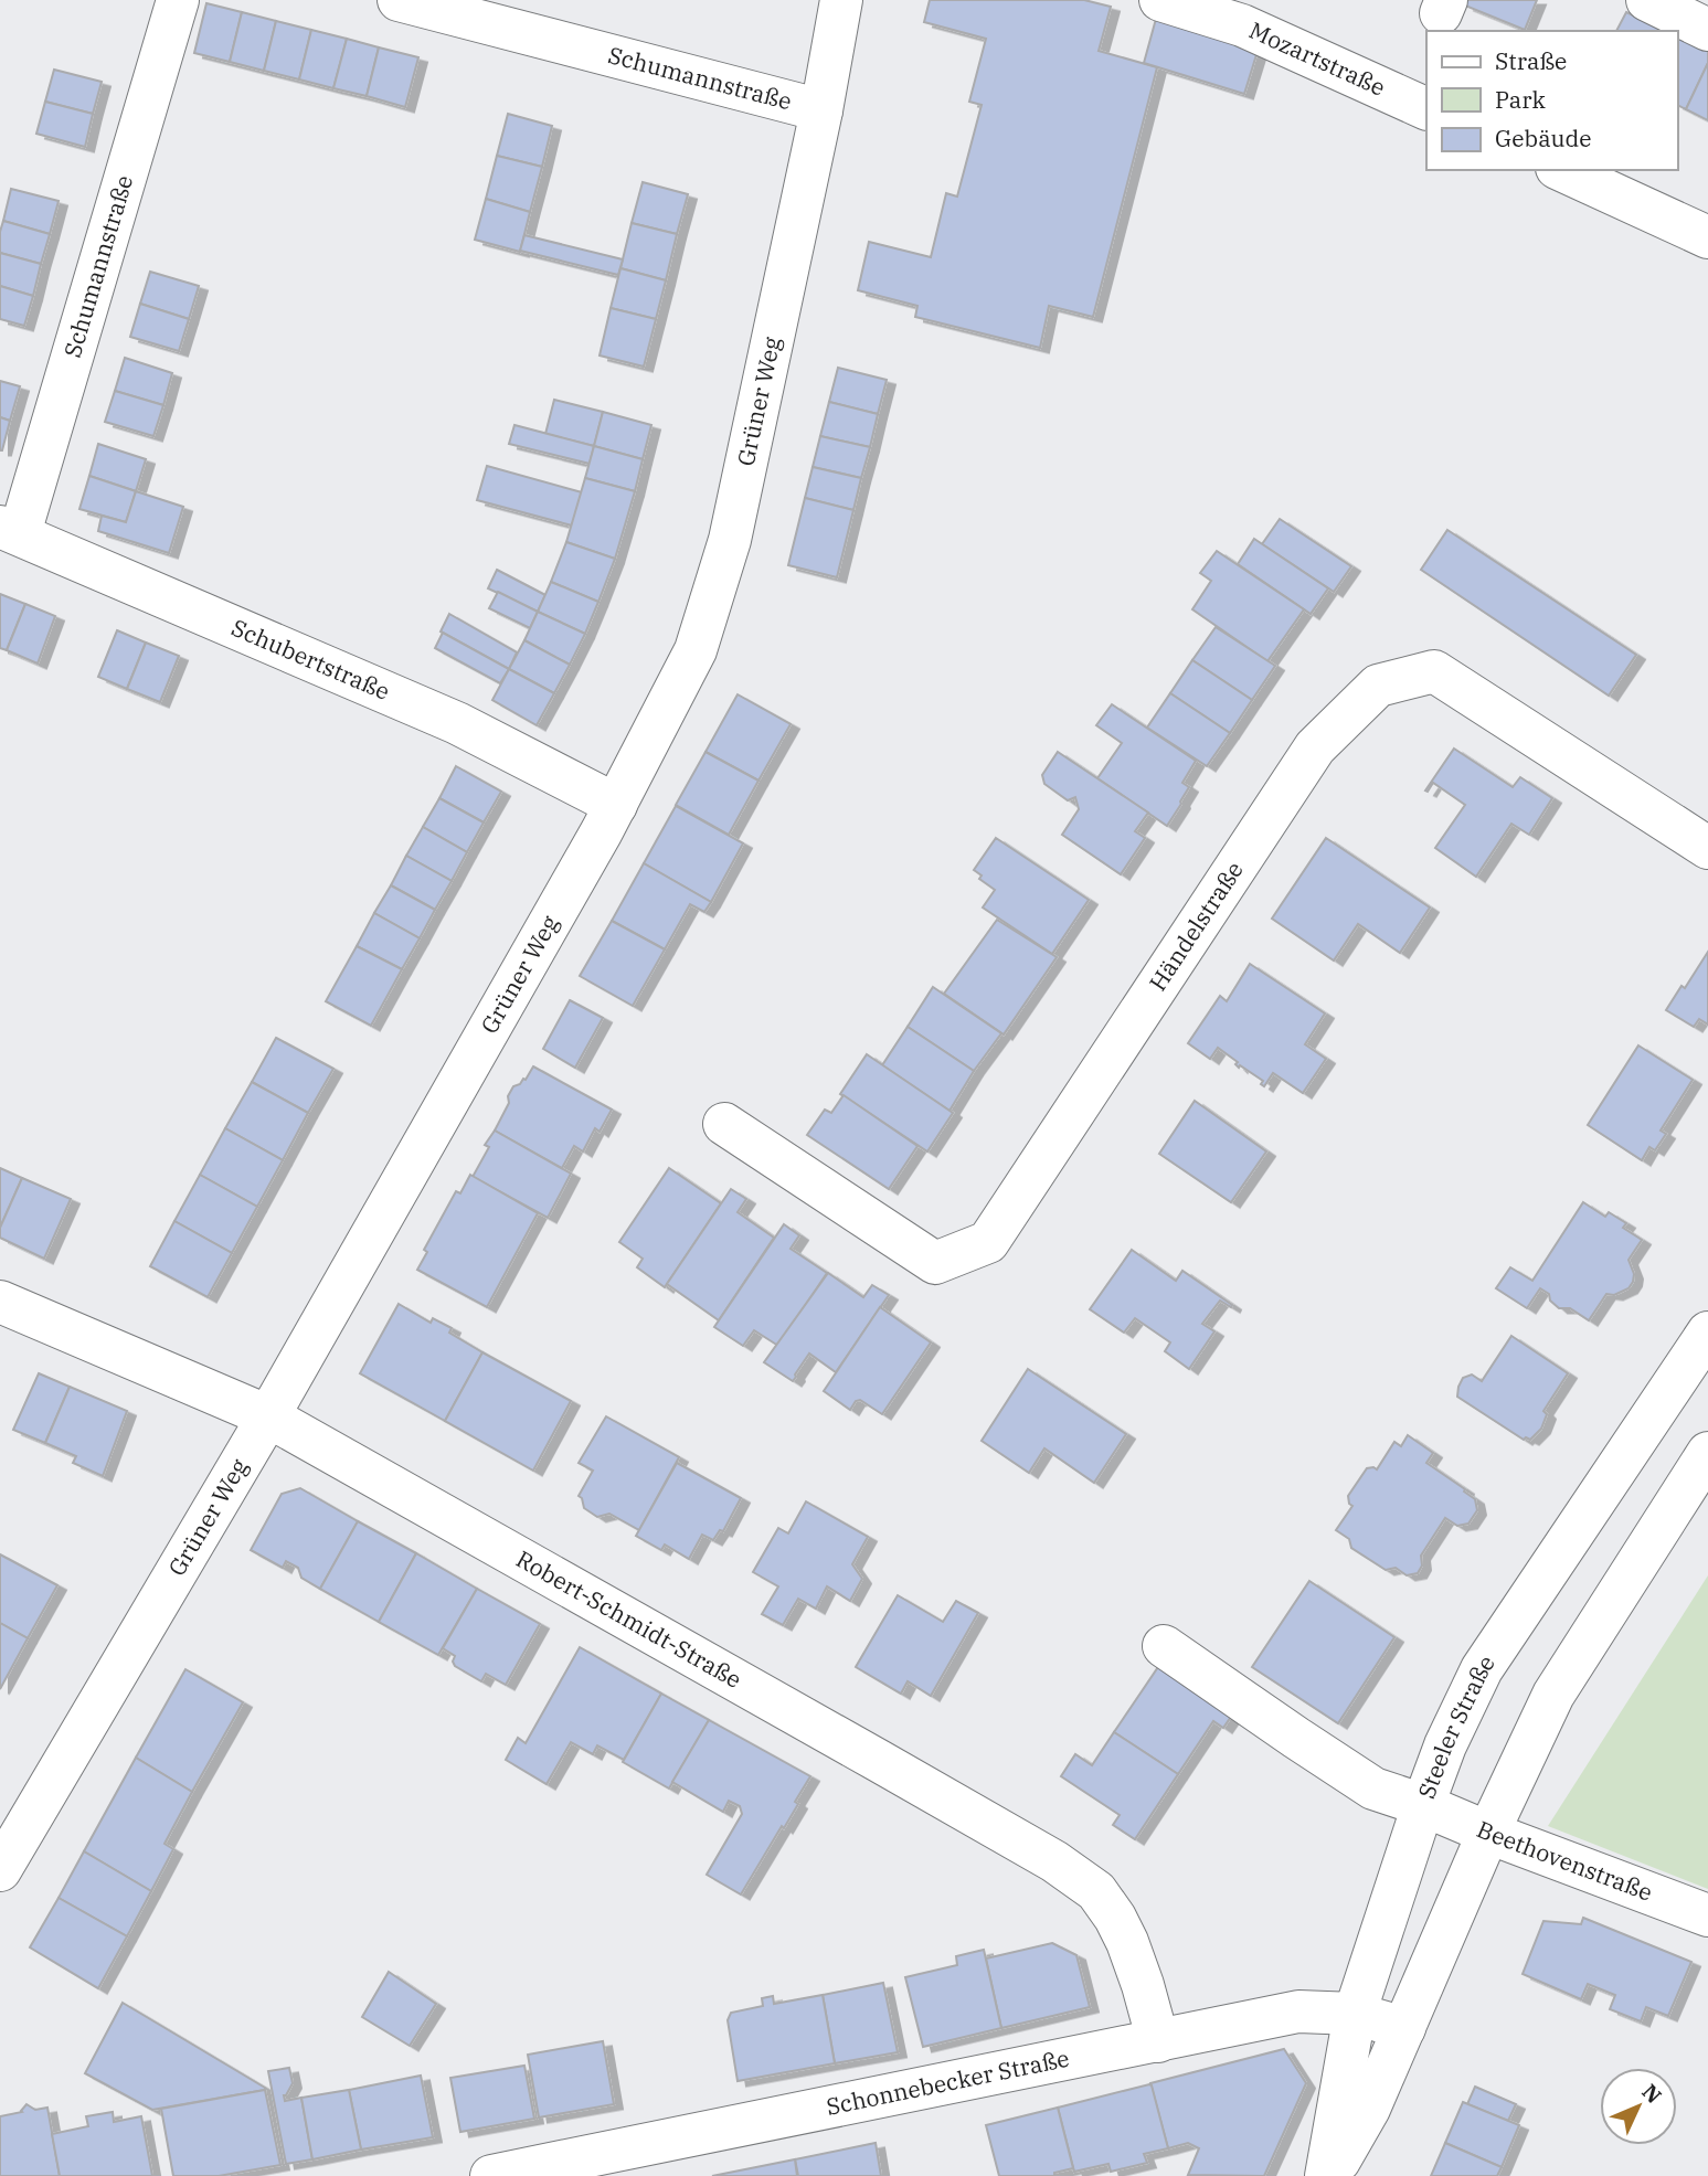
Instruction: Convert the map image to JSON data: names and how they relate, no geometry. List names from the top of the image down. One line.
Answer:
{"streets":{"street":["Mozartstraße","Schumannstraße","Grüner Weg","Schubertstraße","Händelstraße","Robert-Schmidt-Straße","Steeler Straße","Beethovenstraße","Schonnebecker Straße"]},"crossings":[["Schumannstraße","Grüner Weg"],["Schumannstraße","Schubertstraße"],["Grüner Weg","Schubertstraße"],["Grüner Weg","Robert-Schmidt-Straße"],["Robert-Schmidt-Straße","Schonnebecker Straße"],["Steeler Straße","Beethovenstraße"],["Steeler Straße","Schonnebecker Straße"]],"legend":["Straße","Park","Gebäude"],"north":"top right"}
